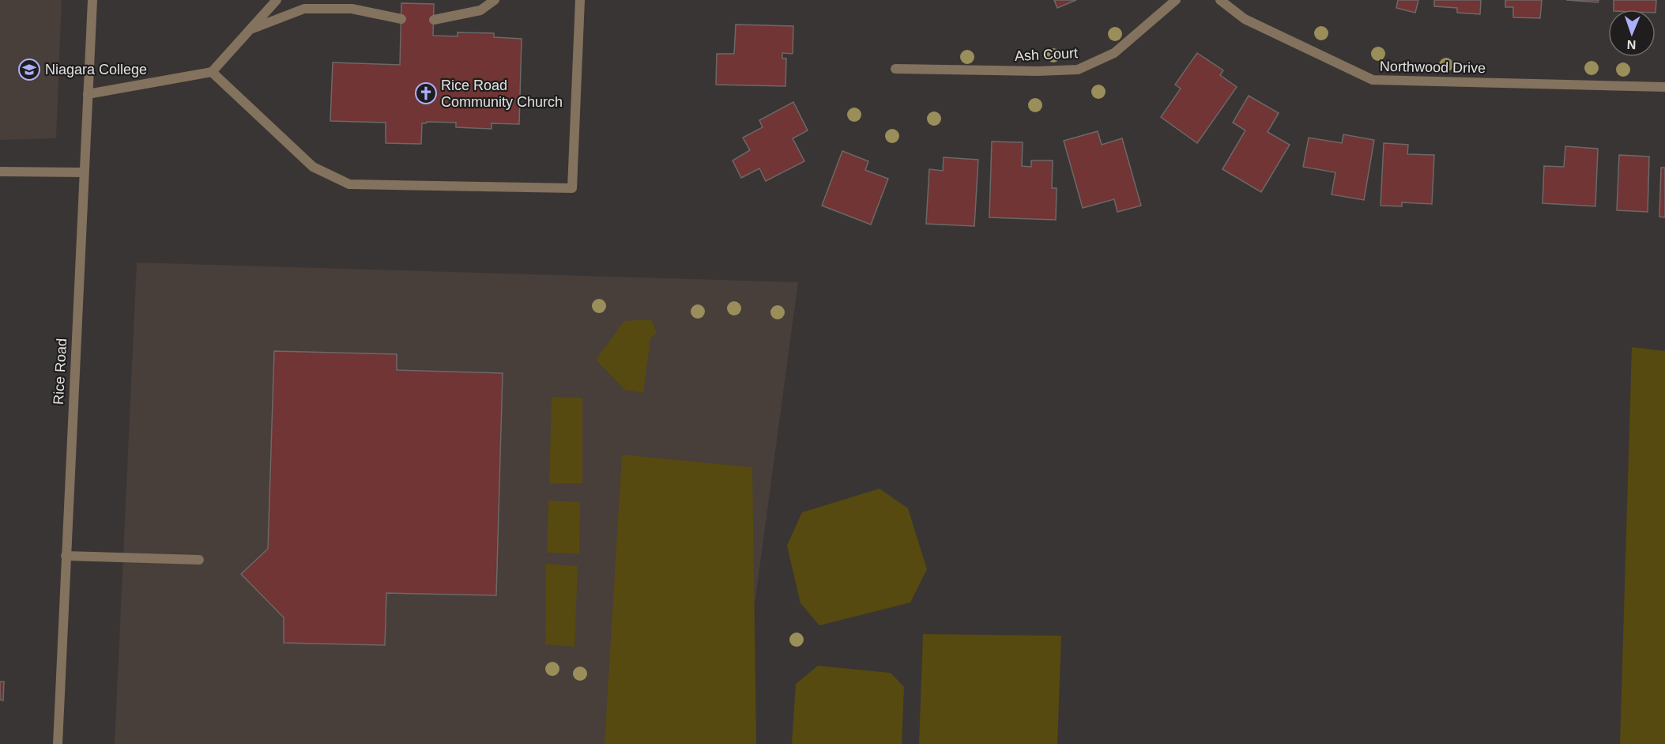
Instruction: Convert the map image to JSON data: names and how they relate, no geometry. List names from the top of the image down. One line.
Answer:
{"streets":{"street":["Ash Court","Northwood Drive","Rice Road"]},"places":{"school or university":["Niagara College"],"church":["Rice Road Community Church"]},"north":"bottom"}
